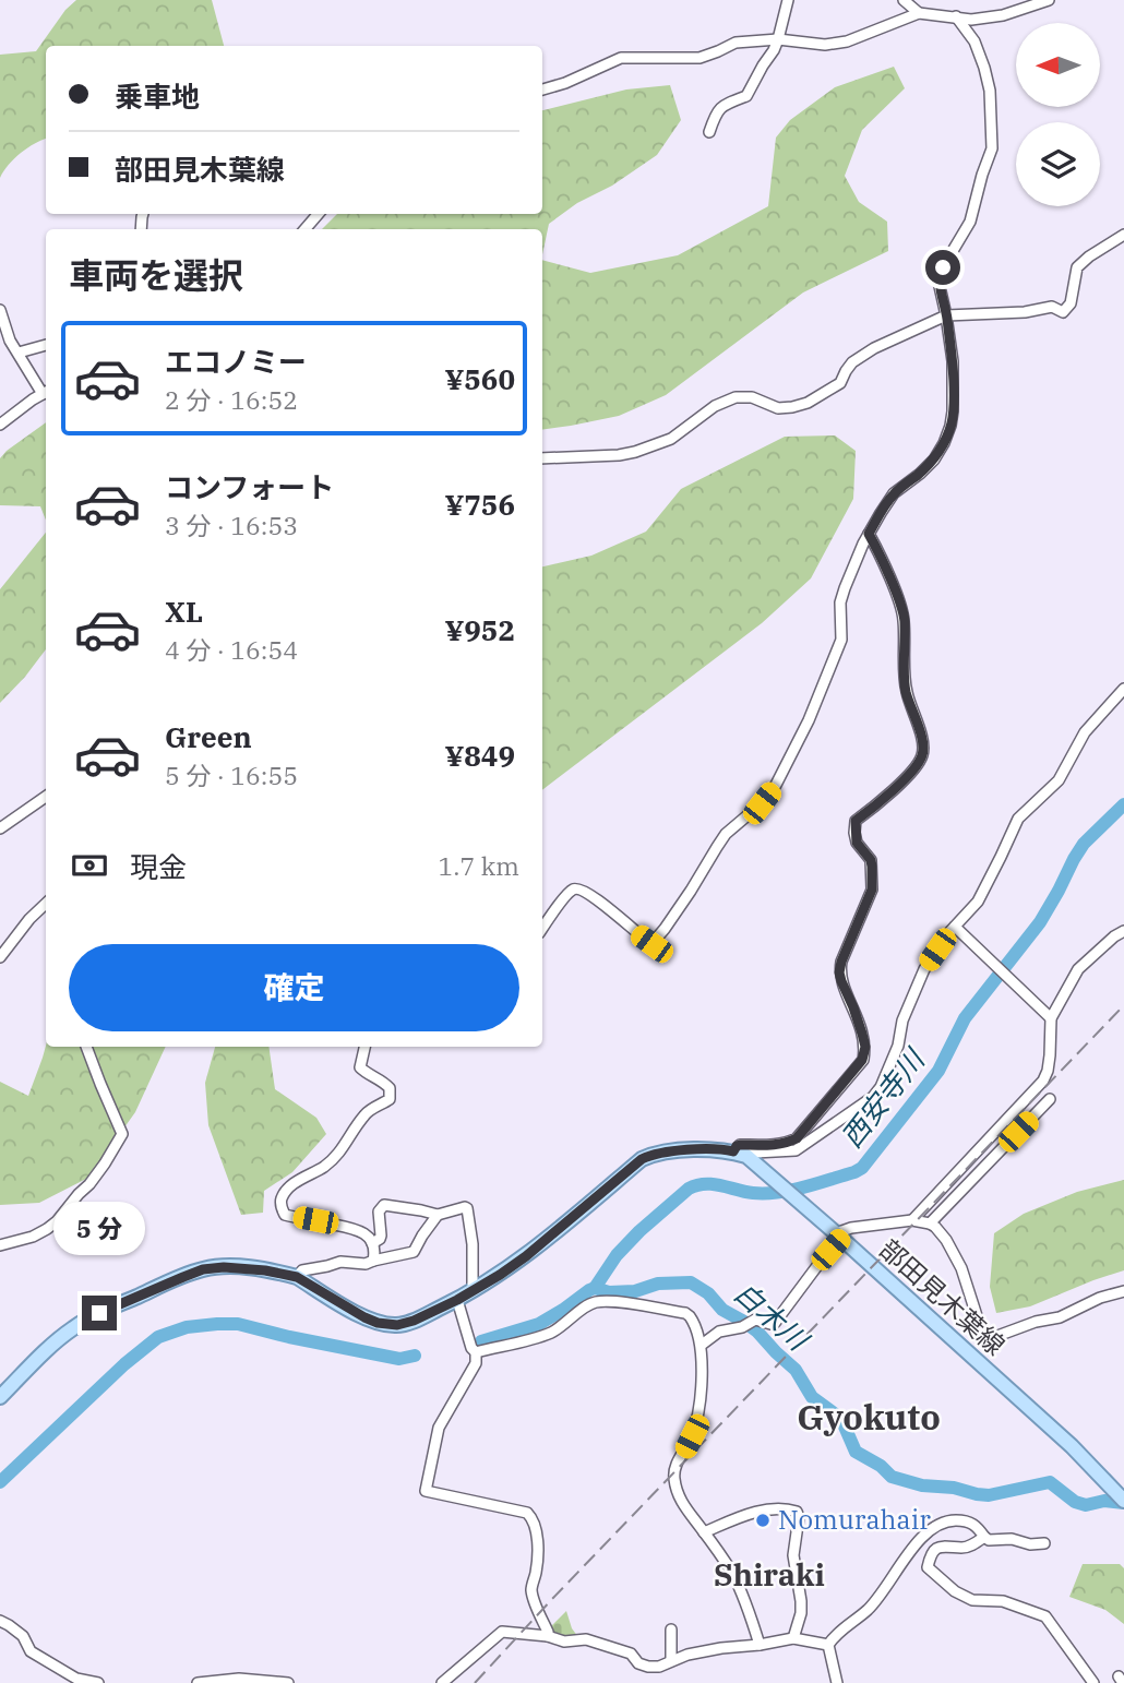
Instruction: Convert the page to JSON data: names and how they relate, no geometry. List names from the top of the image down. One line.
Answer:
{"streets":{"main road":["部田見木葉線"]},"districts":["Gyokuto","Shiraki"],"water":["西安寺川","白木川"],"places":["Nomurahair"],"north":"left","page":{"banner":["乗車地","部田見木葉線"],"heading":"車両を選択","list":[{"name":"エコノミー","note":"2 分 · 16:52","value":"¥560"},{"name":"コンフォート","note":"3 分 · 16:53","value":"¥756"},{"name":"XL","note":"4 分 · 16:54","value":"¥952"},{"name":"Green","note":"5 分 · 16:55","value":"¥849"}],"pay":["現金","1.7 km"],"buttons":"確定","bubble":"5 分"}}
